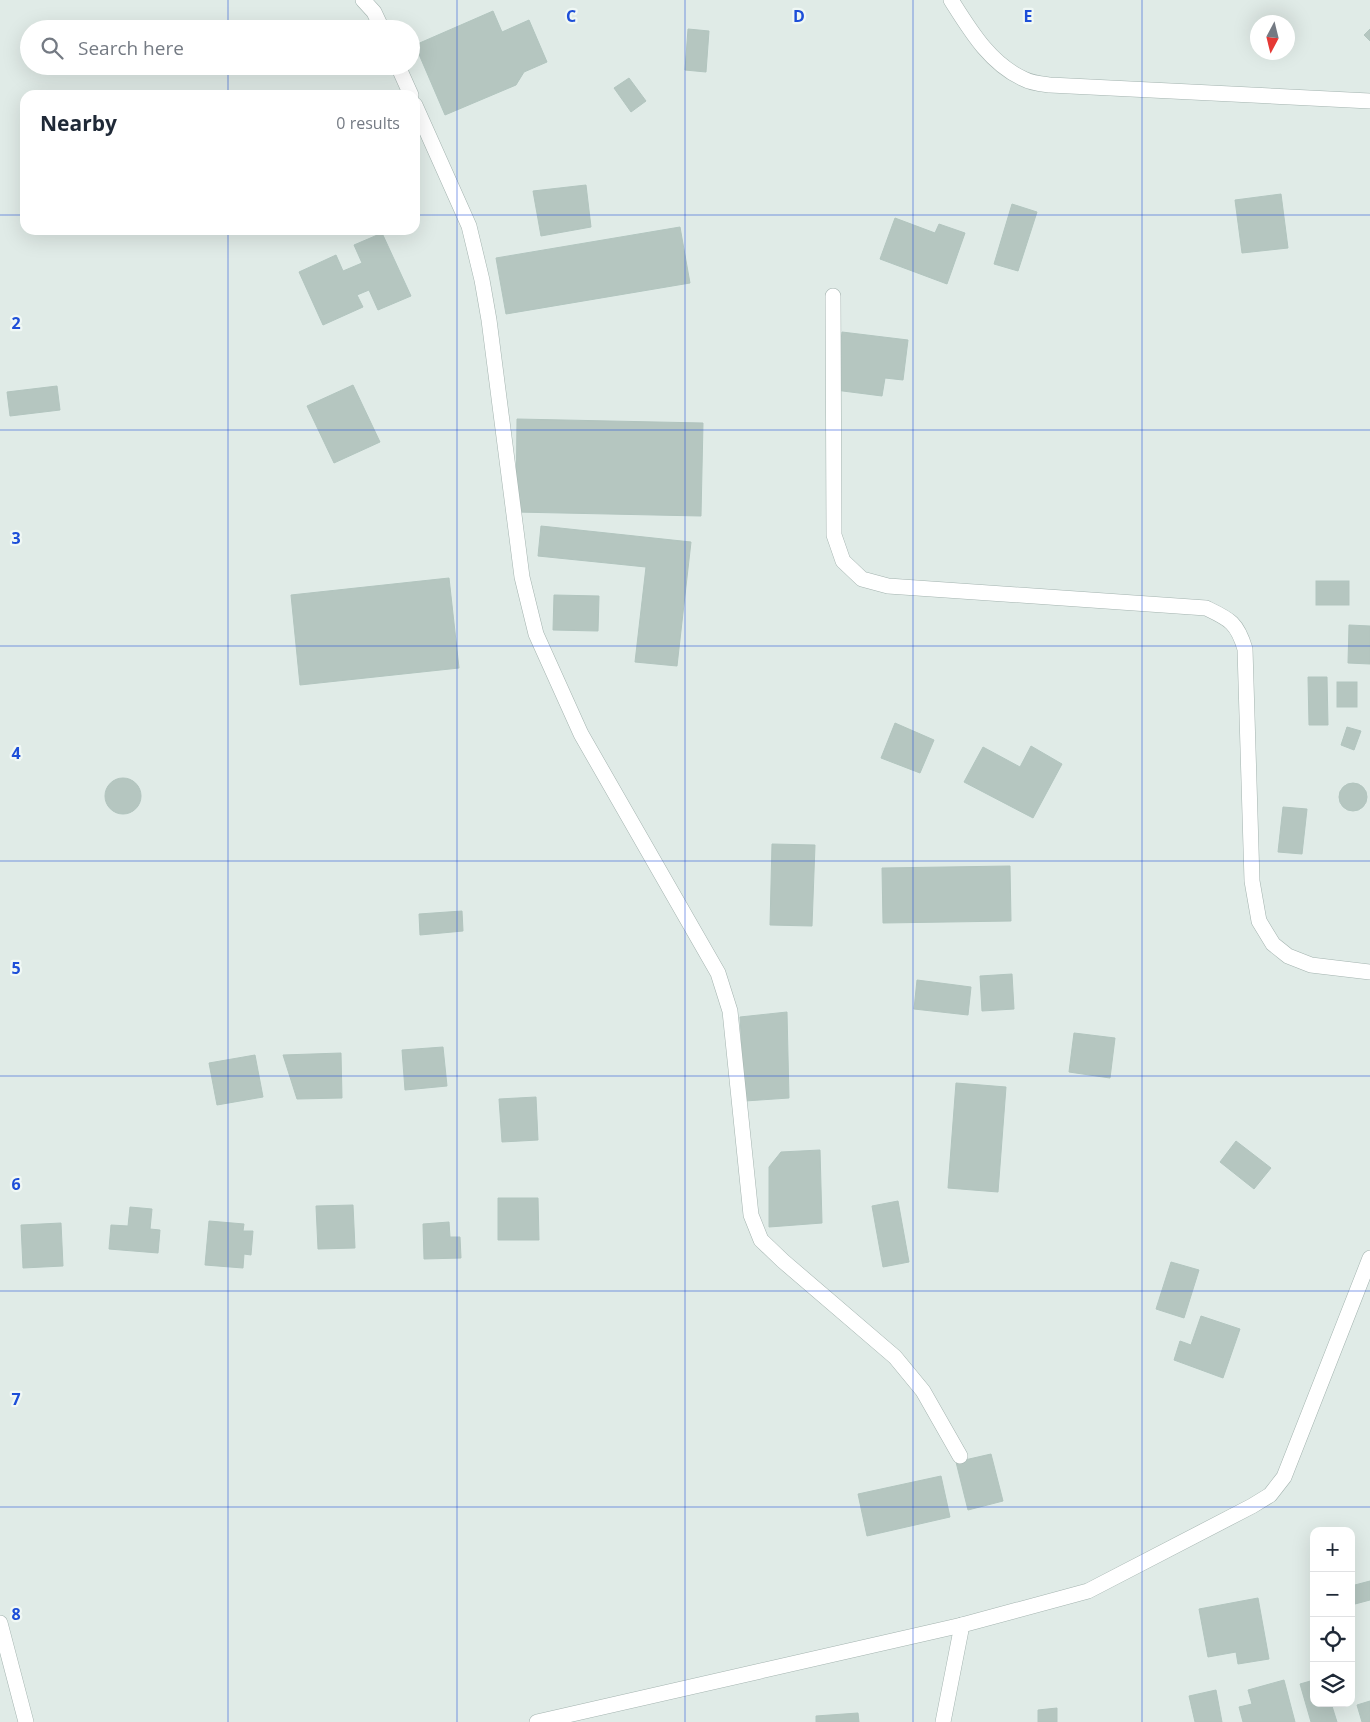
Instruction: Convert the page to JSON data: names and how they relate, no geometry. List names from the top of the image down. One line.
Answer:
{"north":"bottom","page":{"search":"Search here","heading":["Nearby","0 results"],"map_buttons":["+","−"]},"grid":{"columns":["C","D","E"],"rows":["2","3","4","5","6","7","8"]}}
